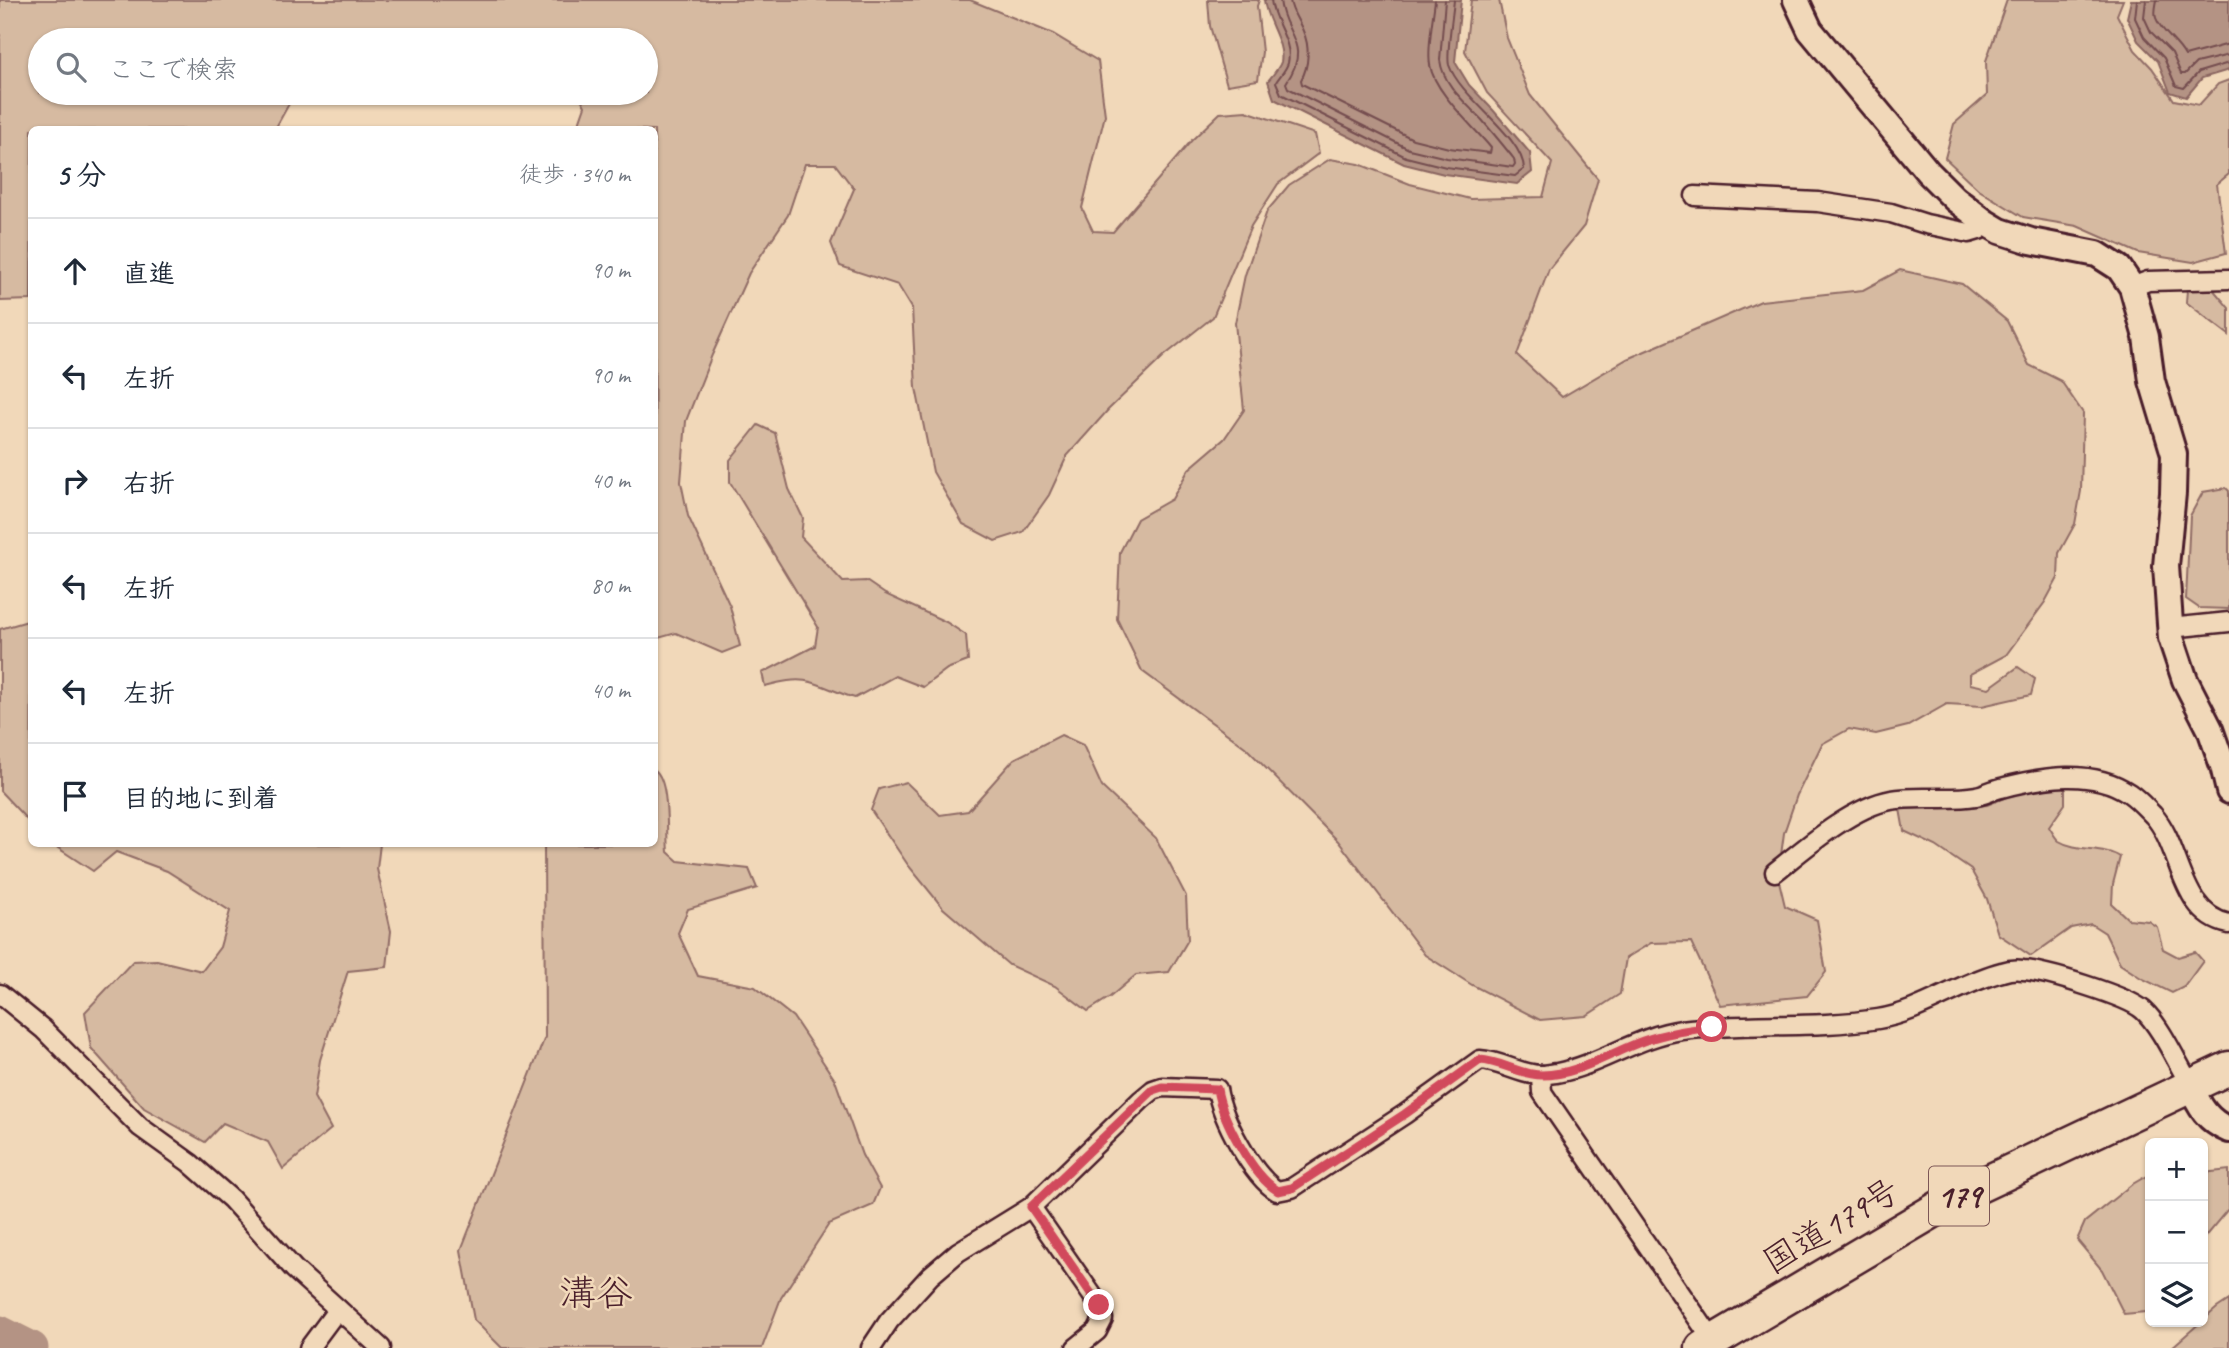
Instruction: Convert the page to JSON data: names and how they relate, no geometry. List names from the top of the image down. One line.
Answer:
{"streets":{"highway":["179","国道179号"]},"districts":["溝谷"],"page":{"search":"ここで検索","heading":["5 分","徒歩 · 340 m"],"list":[["直進","90 m"],["左折","90 m"],["右折","40 m"],["左折","80 m"],["左折","40 m"],"目的地に到着"],"map_buttons":["+","−"]}}
